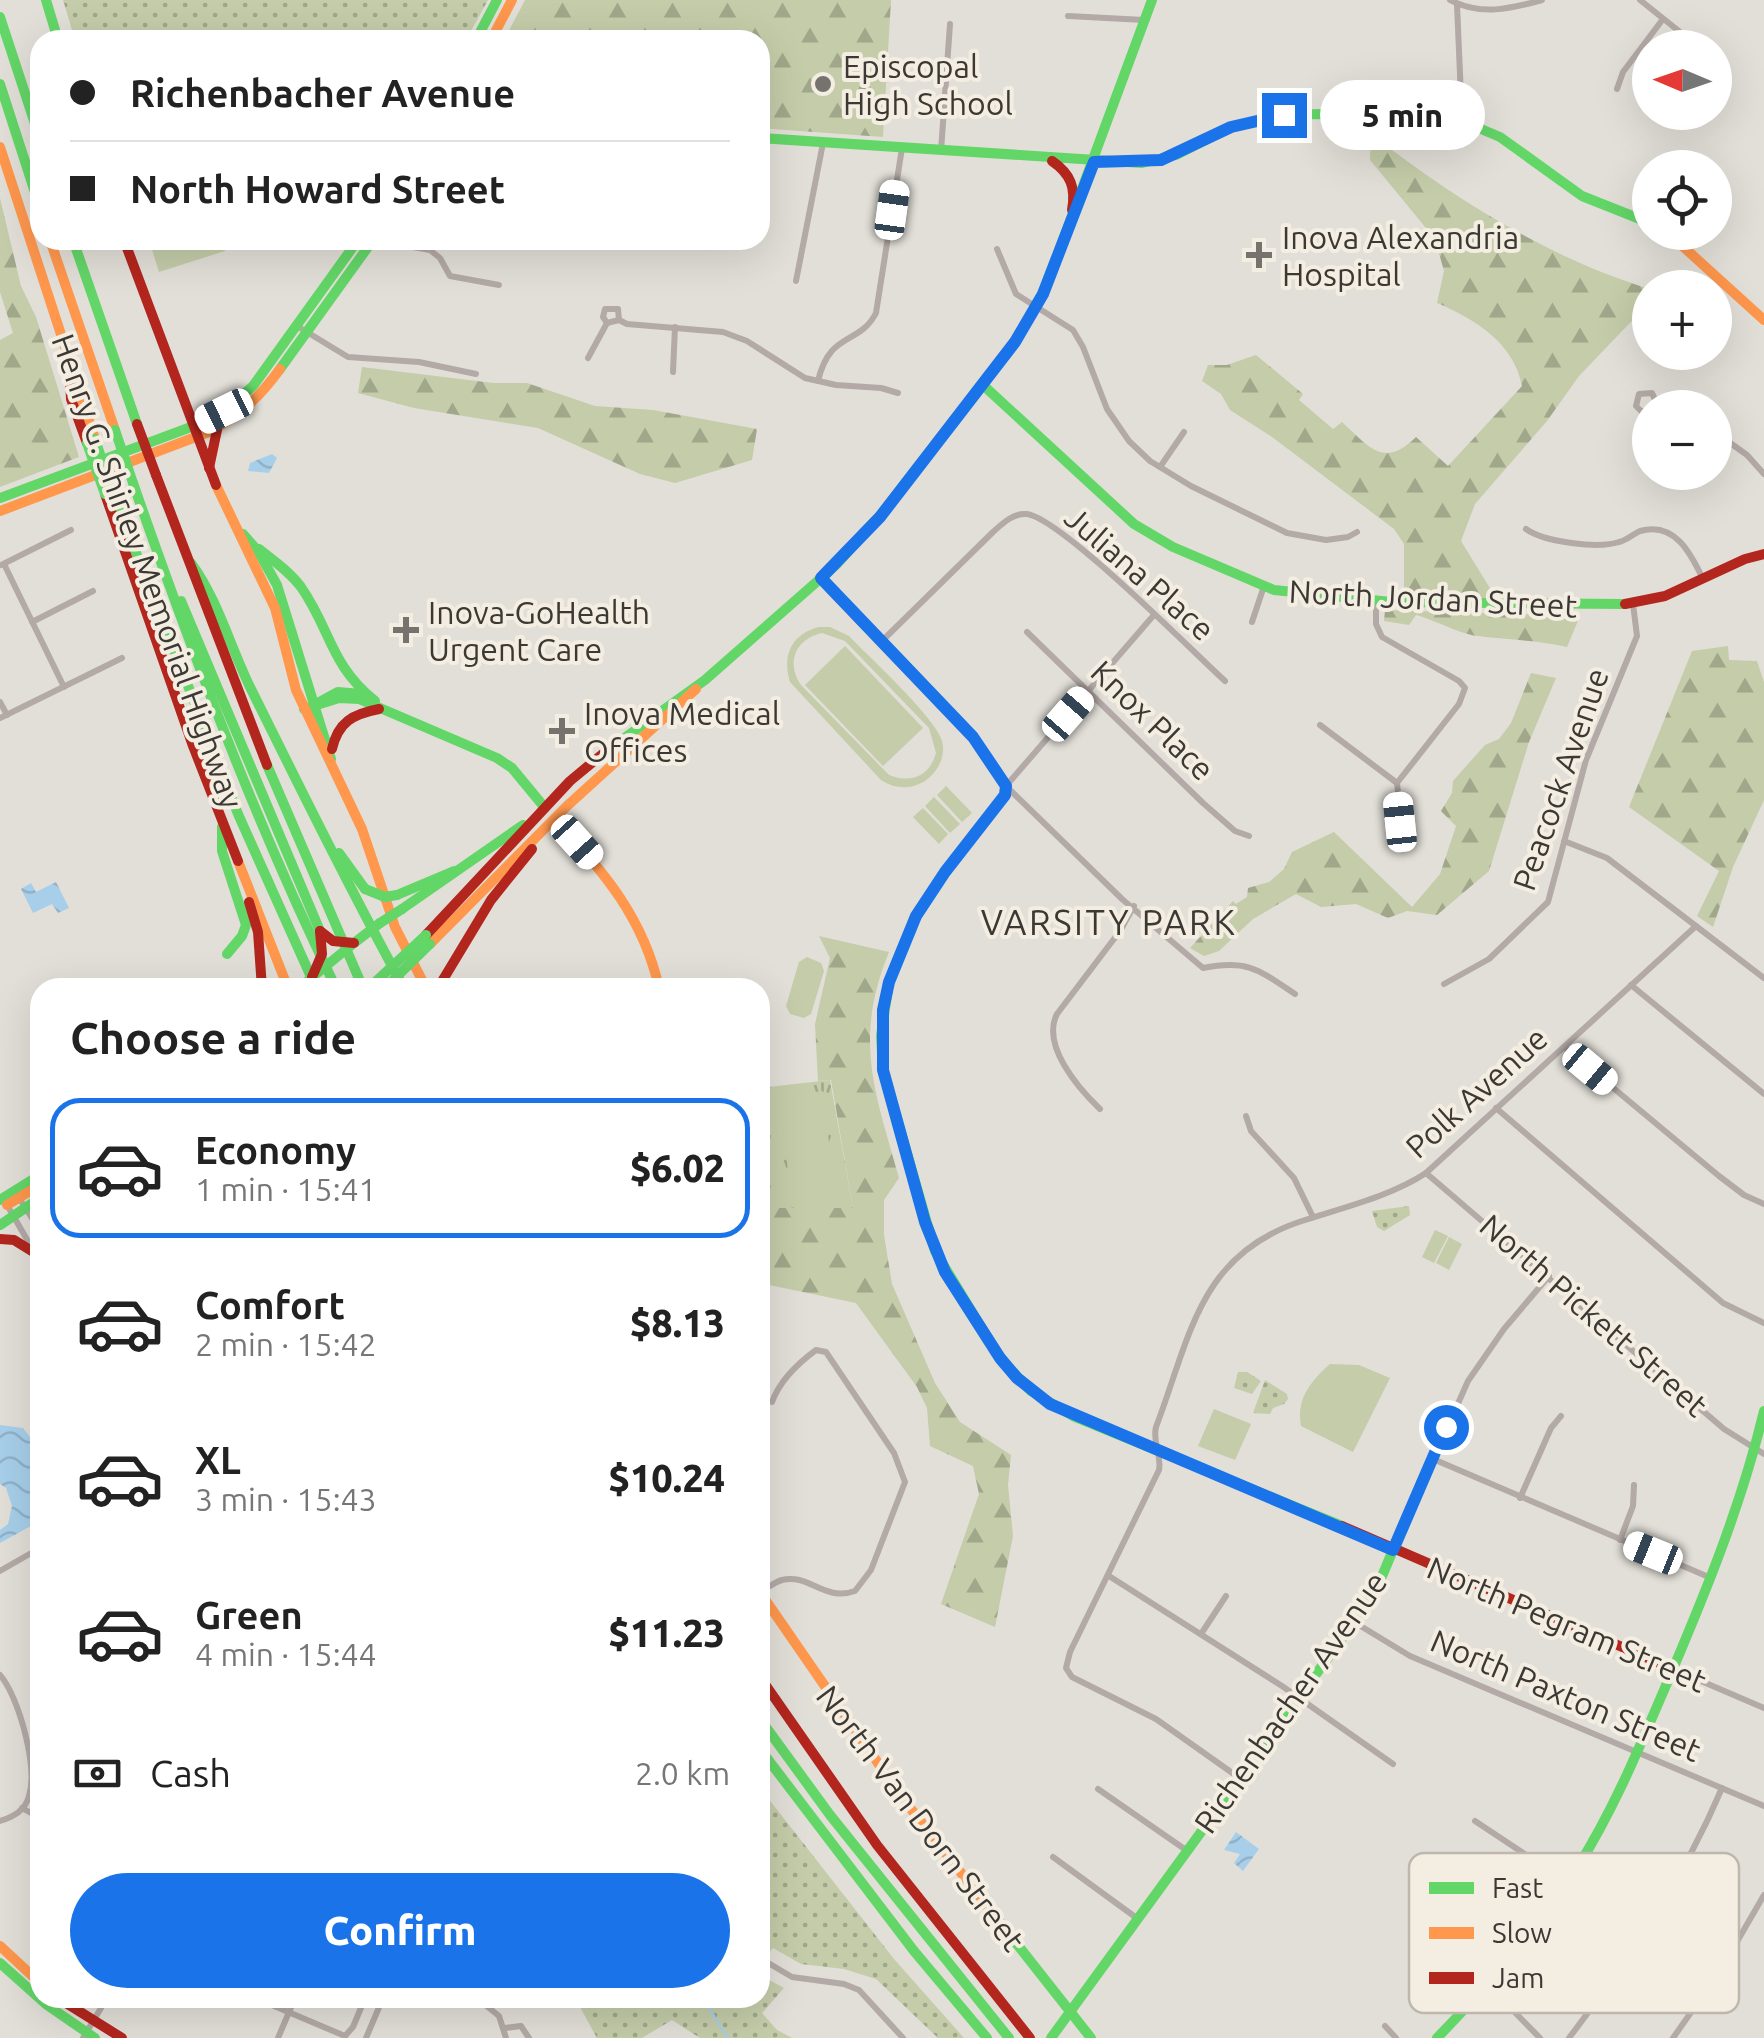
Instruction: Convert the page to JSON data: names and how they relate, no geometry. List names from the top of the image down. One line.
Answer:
{"streets":{"main road":["Henry G. Shirley Memorial Highway","North Jordan Street","North Pegram Street","Richenbacher Avenue","North Van Dorn Street"],"street":["Juliana Place","Knox Place","Peacock Avenue","Polk Avenue","North Pickett Street","North Paxton Street"]},"crossings":[["Juliana Place","North Pegram Street"],["North Jordan Street","Peacock Avenue"],["Knox Place","North Pegram Street"],["Polk Avenue","North Pickett Street"],["Polk Avenue","North Pegram Street"],["Polk Avenue","Richenbacher Avenue"],["North Pickett Street","Richenbacher Avenue"],["North Pegram Street","Richenbacher Avenue"],["North Paxton Street","Richenbacher Avenue"],["Richenbacher Avenue","North Van Dorn Street"]],"districts":["VARSITY PARK"],"places":{"other":["Episcopal High School"],"health":["Inova Alexandria Hospital","Inova-GoHealth Urgent Care","Inova Medical Offices"]},"legend":["Fast","Slow","Jam"],"north":"left","page":{"map_buttons":["+","−"],"banner":["Richenbacher Avenue","North Howard Street"],"bubble":"5 min","heading":"Choose a ride","list":[{"name":"Economy","note":"1 min · 15:41","value":"$6.02"},{"name":"Comfort","note":"2 min · 15:42","value":"$8.13"},{"name":"XL","note":"3 min · 15:43","value":"$10.24"},{"name":"Green","note":"4 min · 15:44","value":"$11.23"}],"pay":["Cash","2.0 km"],"buttons":"Confirm"}}
